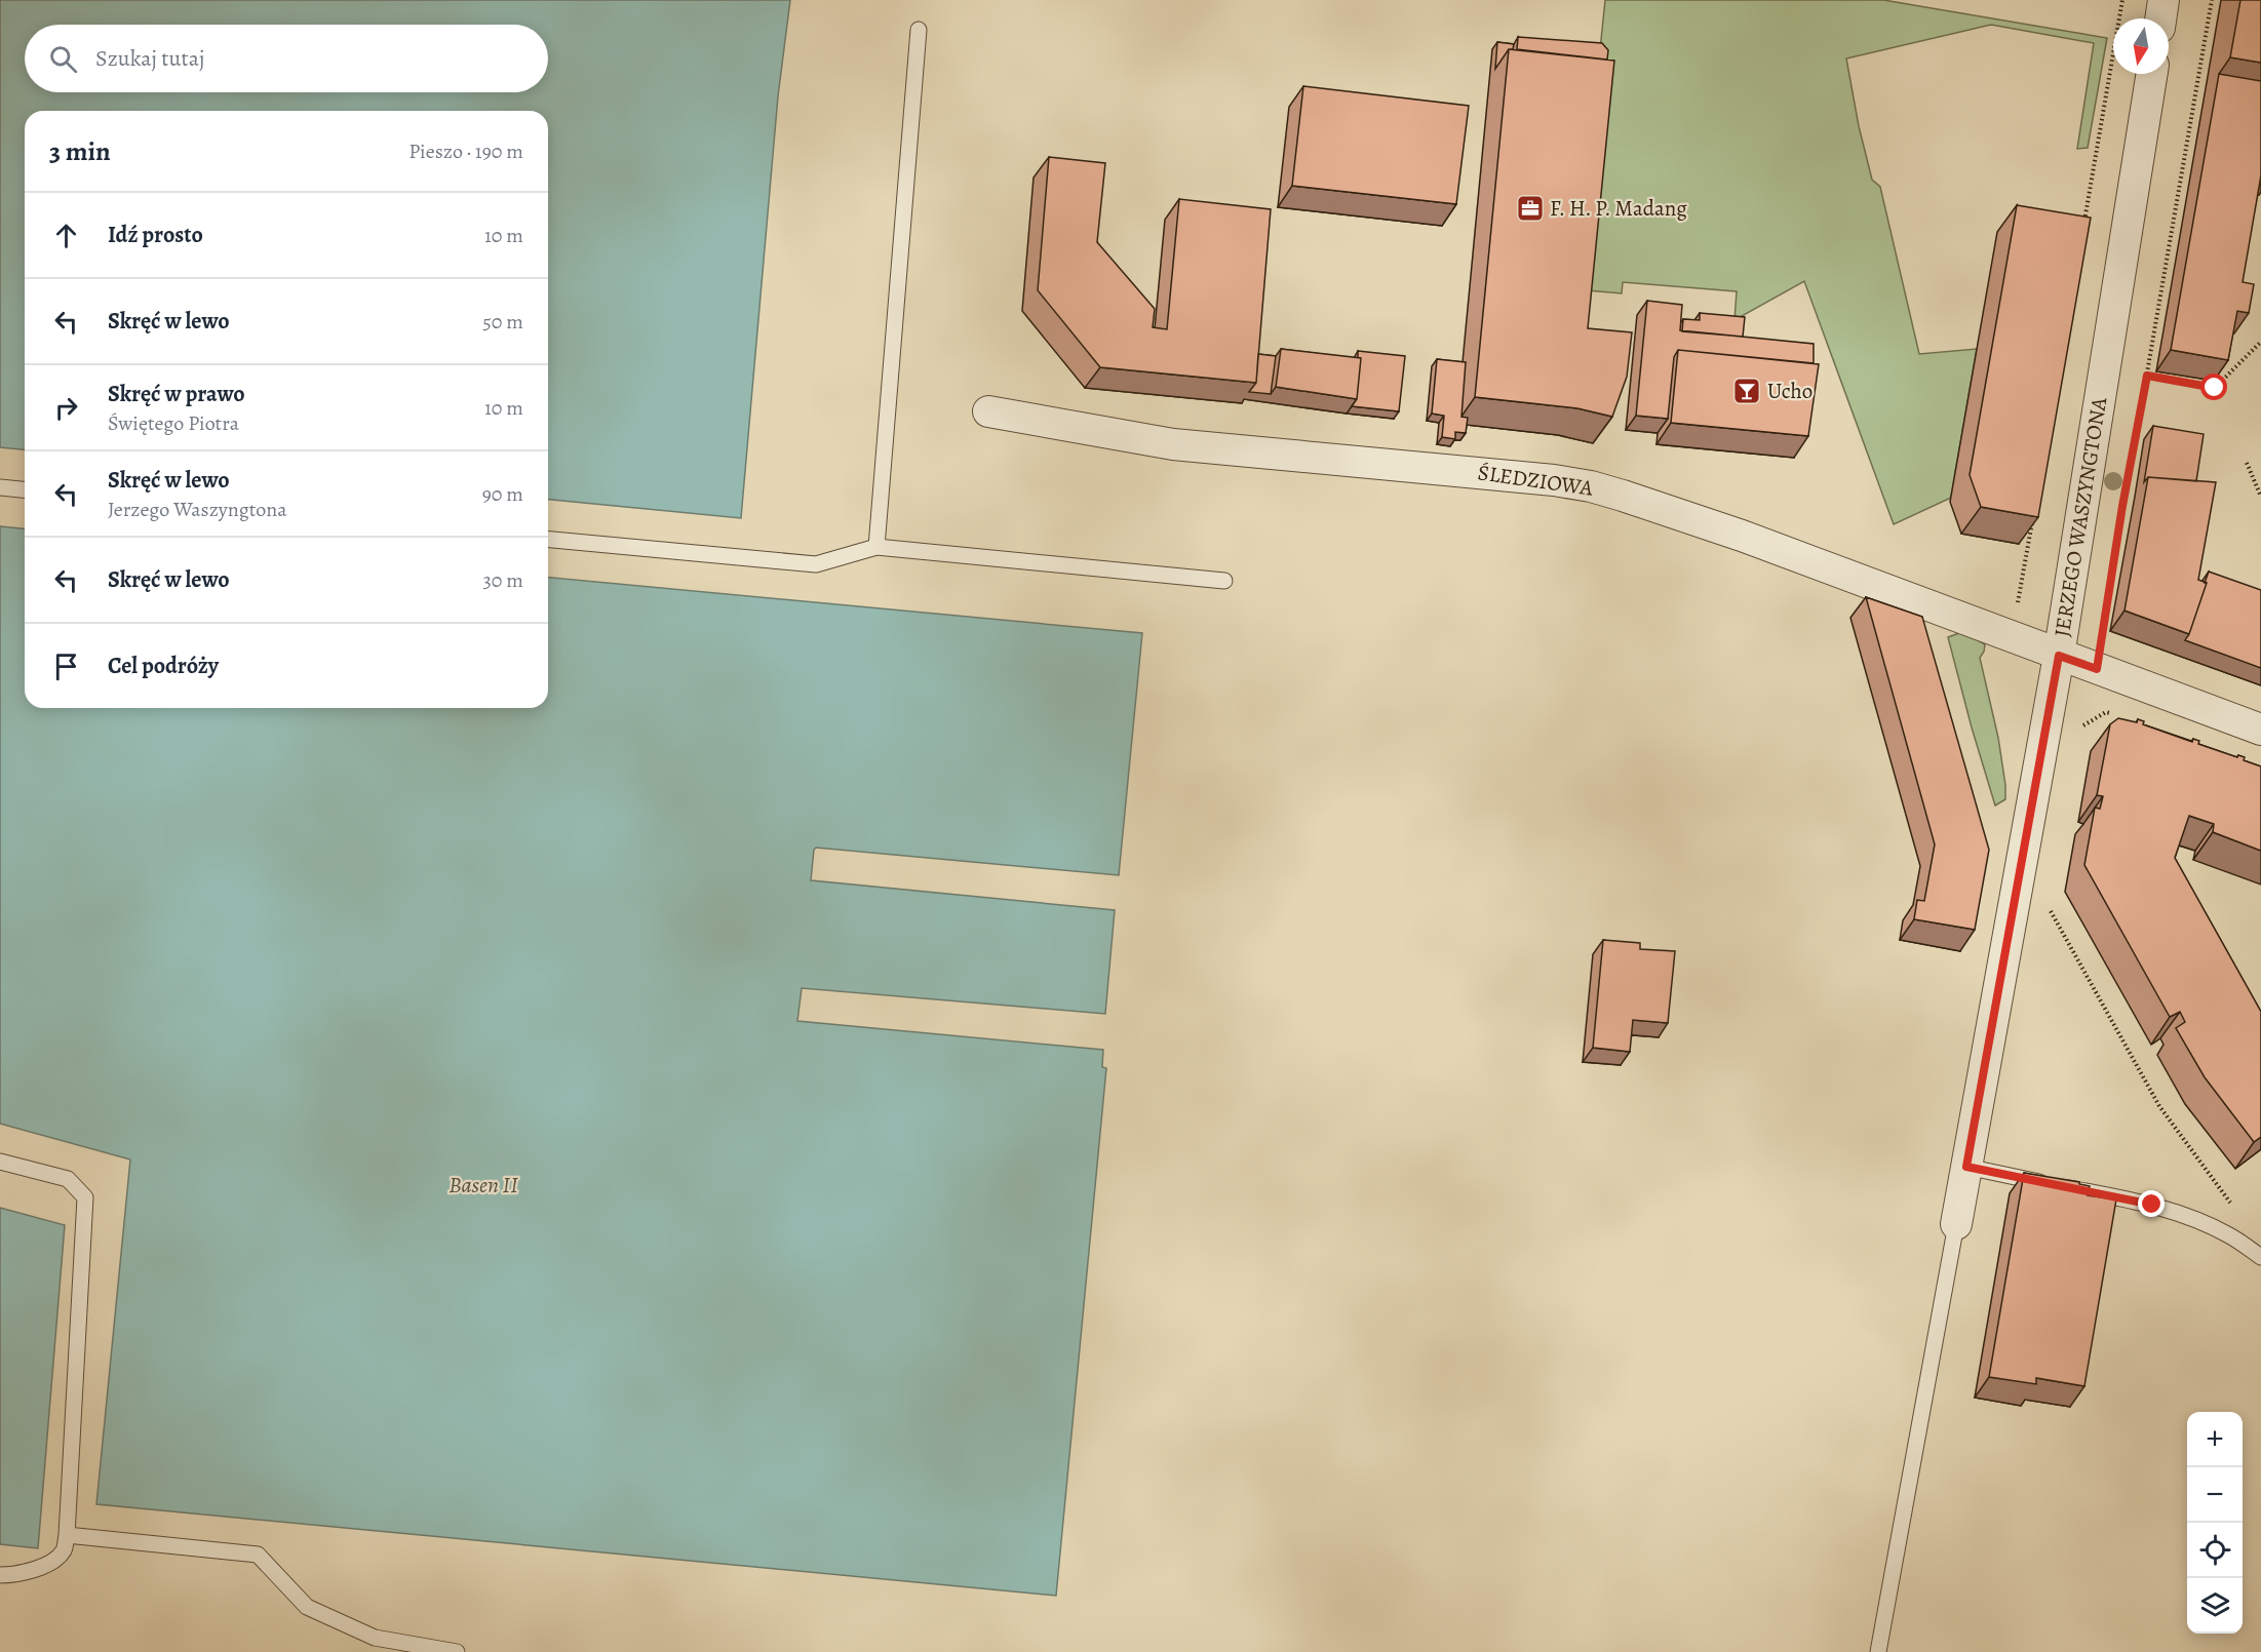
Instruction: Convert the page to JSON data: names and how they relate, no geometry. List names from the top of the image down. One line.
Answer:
{"streets":{"street":["ŚLEDZIOWA","JERZEGO WASZYNGTONA"]},"crossings":[["ŚLEDZIOWA","JERZEGO WASZYNGTONA"]],"water":["Basen II"],"places":{"office":["F. H. P. Madang"],"bar":["Ucho"]},"north":"bottom","page":{"search":"Szukaj tutaj","heading":["3 min","Pieszo · 190 m"],"list":[["Idź prosto","10 m"],["Skręć w lewo","50 m"],["Skręć w prawo","Świętego Piotra","10 m"],["Skręć w lewo","Jerzego Waszyngtona","90 m"],["Skręć w lewo","30 m"],"Cel podróży"],"map_buttons":["+","−"]}}
